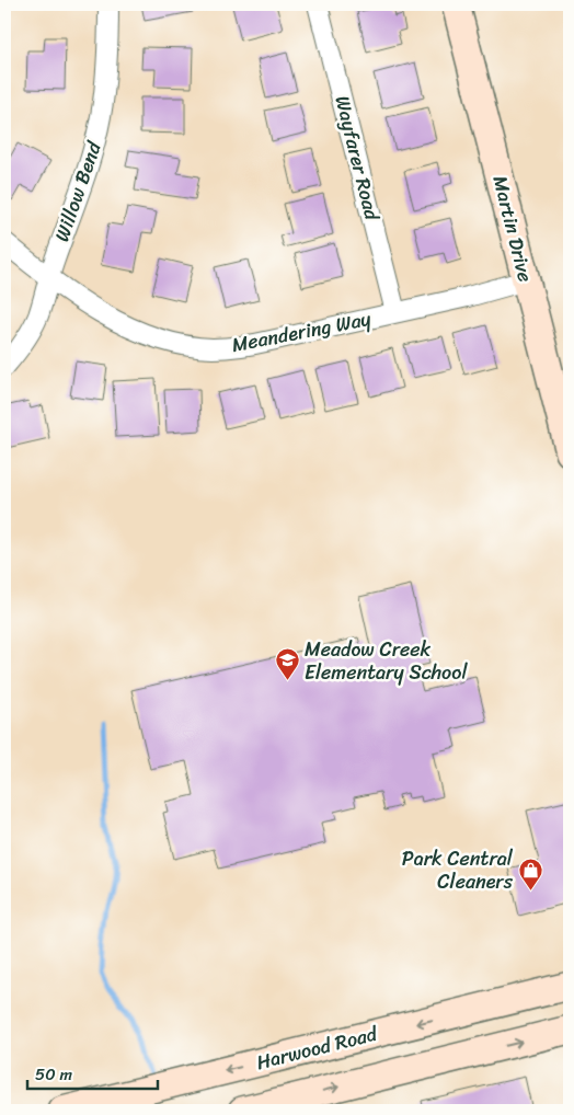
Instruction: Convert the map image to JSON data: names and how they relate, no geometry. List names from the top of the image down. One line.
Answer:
{"streets":{"main road":["Martin Drive","Harwood Road"],"street":["Wayfarer Road","Willow Bend","Meandering Way"]},"crossings":[["Wayfarer Road","Meandering Way"],["Willow Bend","Meandering Way"],["Martin Drive","Meandering Way"]],"places":{"school or university":["Meadow Creek Elementary School"],"shop":["Park Central Cleaners"]},"scale_bar":"50 m"}
